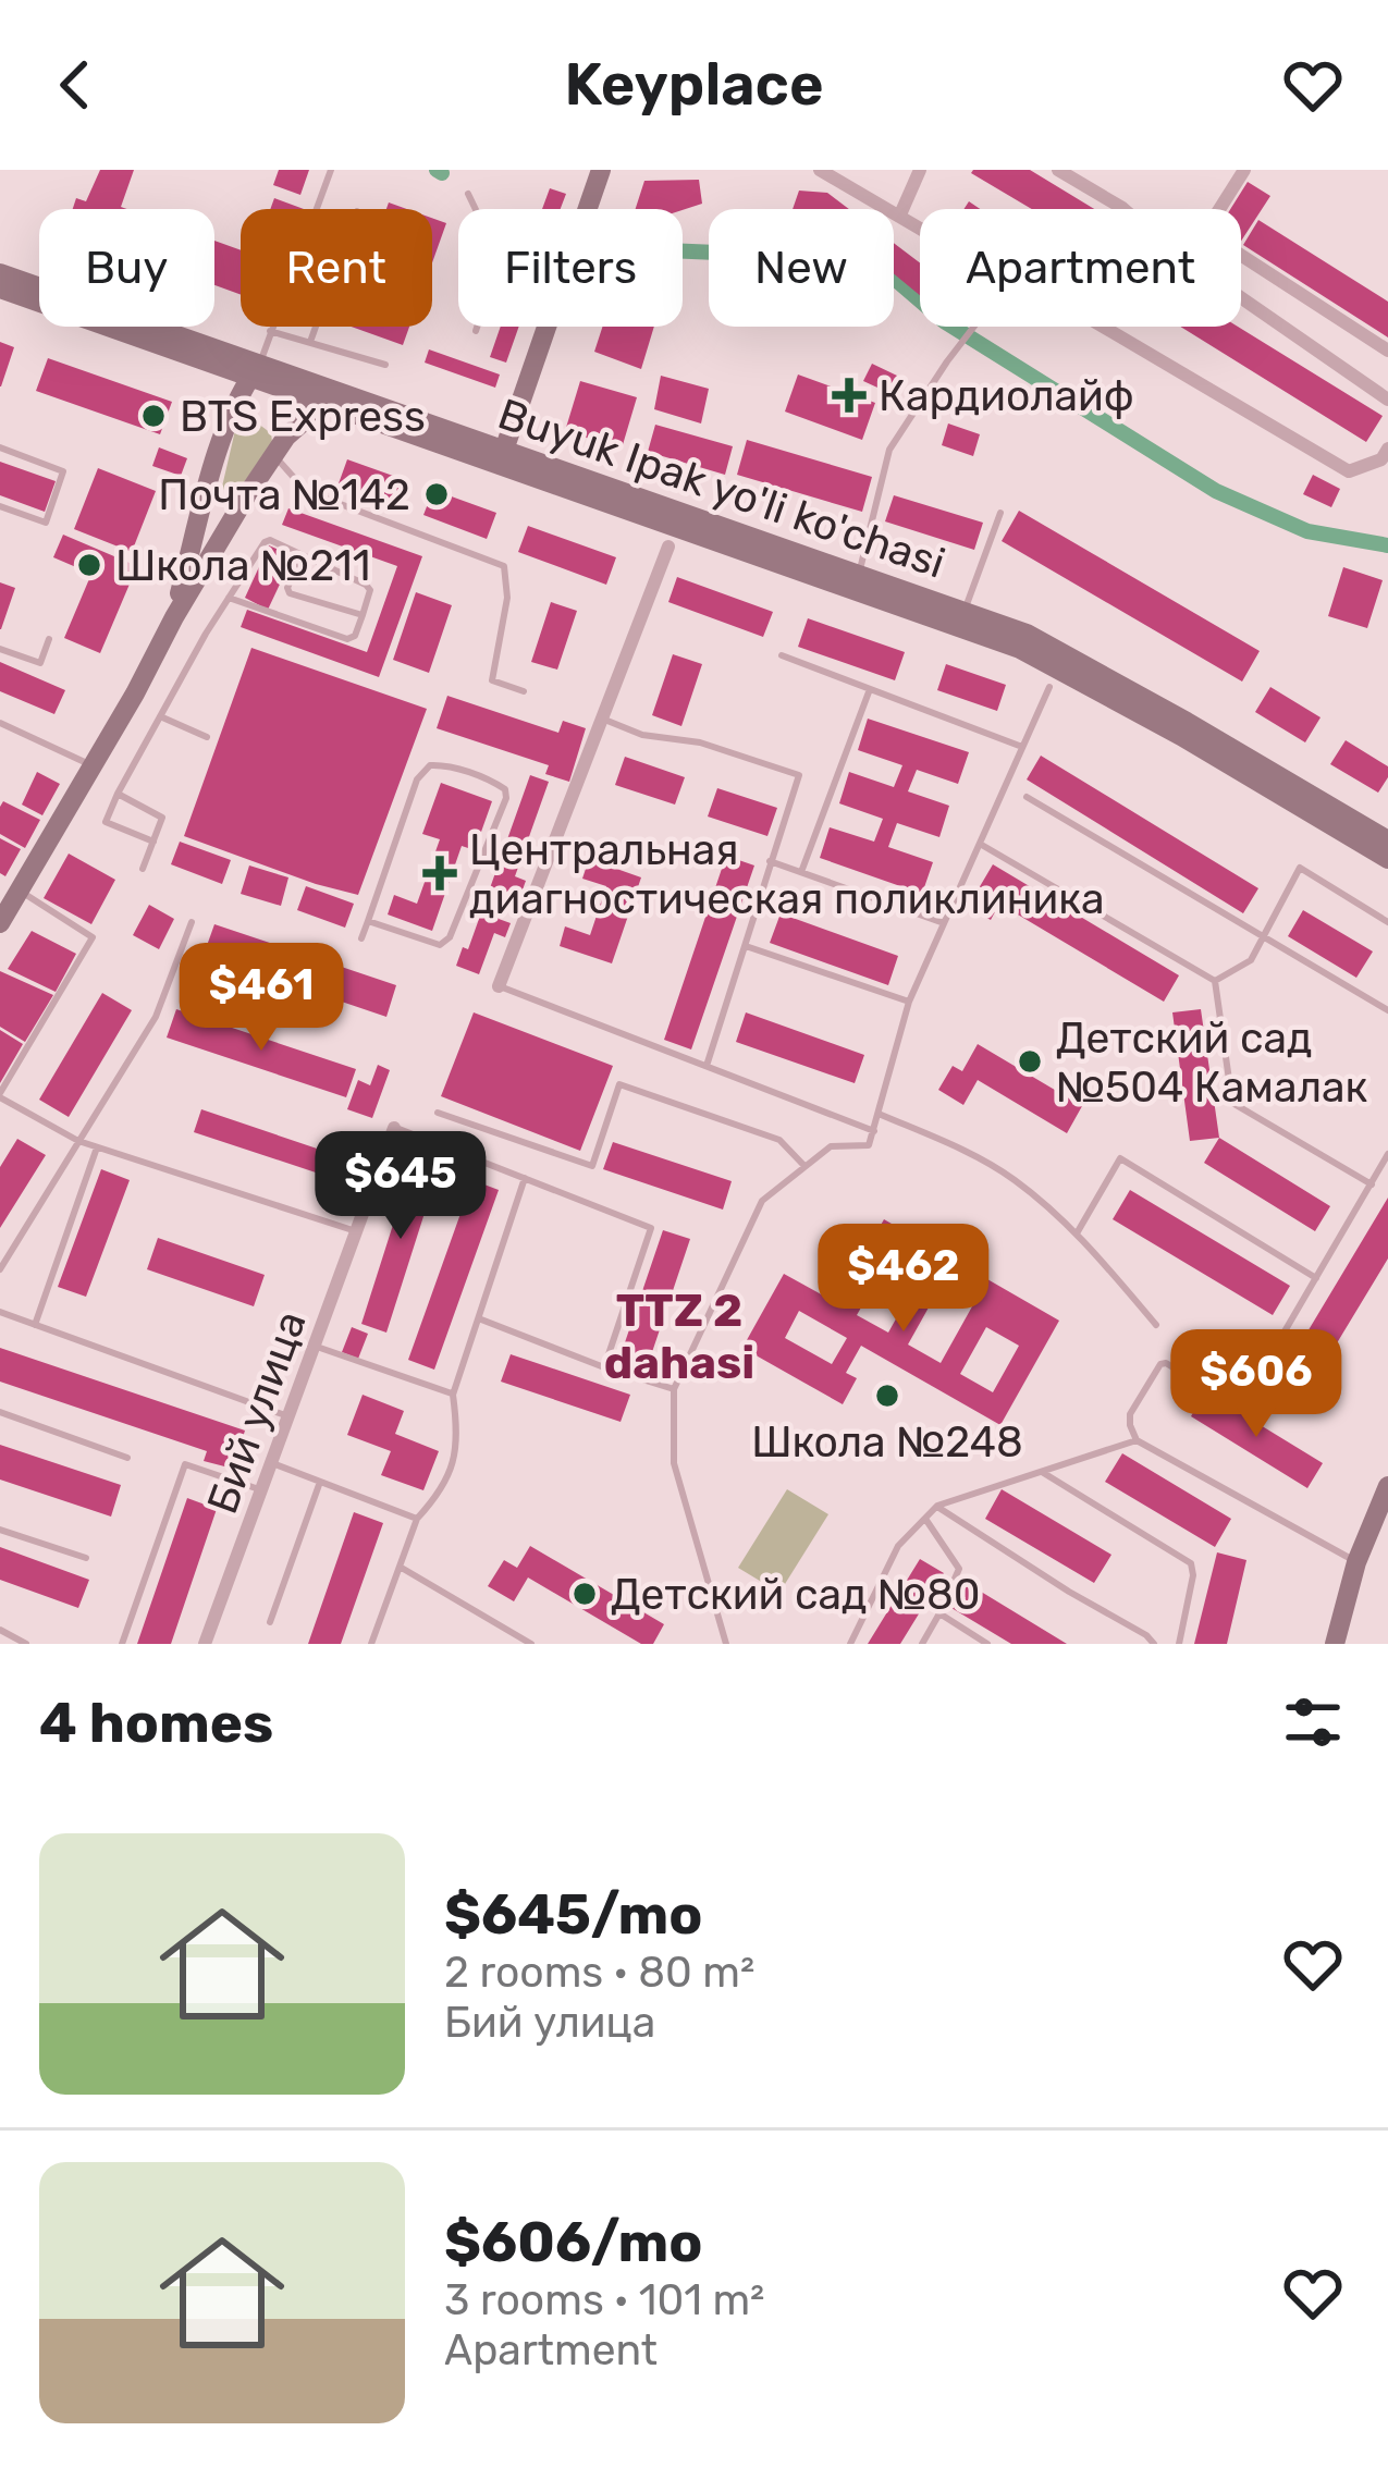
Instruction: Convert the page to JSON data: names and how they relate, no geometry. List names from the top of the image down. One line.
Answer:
{"streets":{"main road":["Buyuk Ipak yo'li ko'chasi"],"street":["Бий улица"]},"districts":["TTZ 2 dahasi"],"places":{"health":["Кардиолайф","Центральная диагностическая поликлиника"],"other":["BTS Express","Почта №142","Школа №211","Детский сад №504 Камалак","Школа №248","Детский сад №80"]},"page":{"header":"Keyplace","chip":["Buy","Rent","Filters","New","Apartment"],"price":["$461","$645","$462","$606"],"heading":"4 homes","list":[{"name":"$645/mo","note":"2 rooms · 80 m² · Бий улица"},{"name":"$606/mo","note":"3 rooms · 101 m² · Apartment"}]}}
